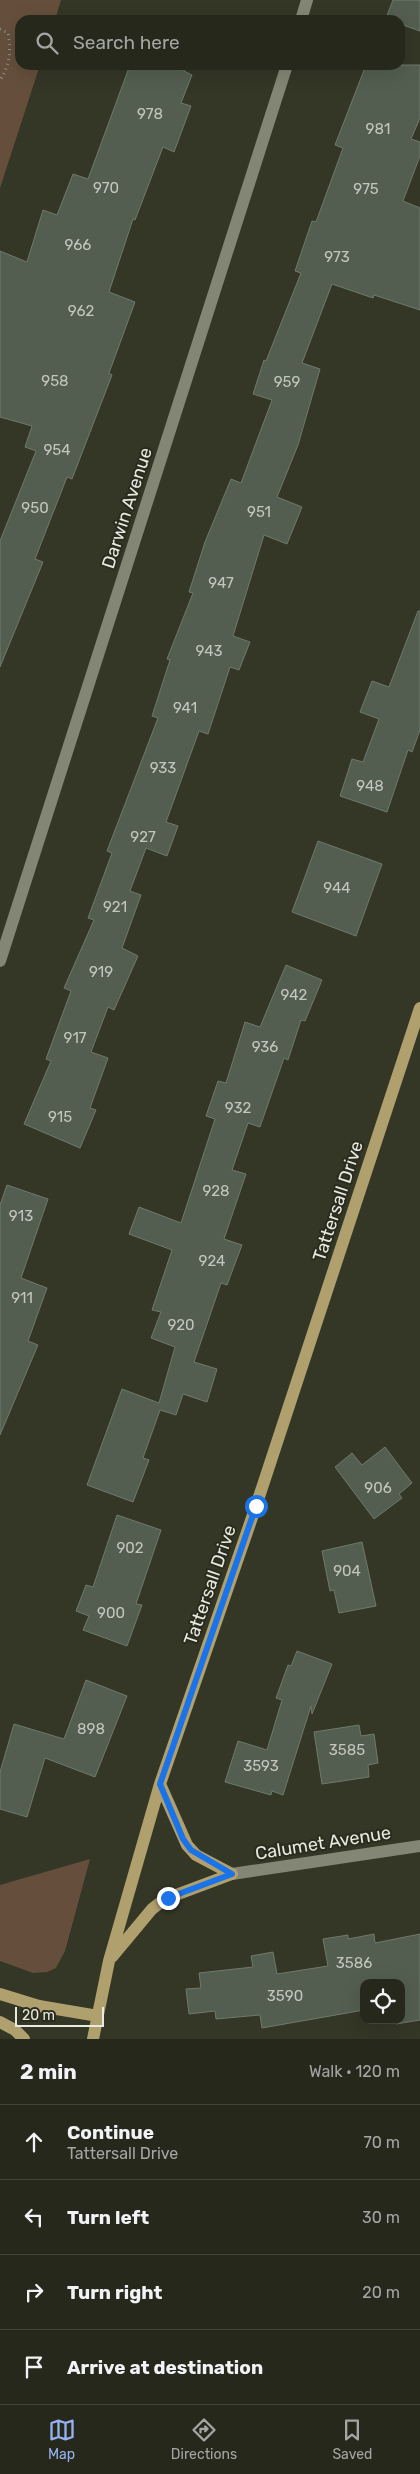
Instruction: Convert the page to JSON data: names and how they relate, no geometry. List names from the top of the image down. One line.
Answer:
{"streets":{"main road":["Tattersall Drive"],"street":["Darwin Avenue","Calumet Avenue"]},"house_numbers":["978","981","970","975","966","973","962","958","959","954","950","951","947","943","941","933","948","927","944","921","919","942","917","936","932","915","928","913","924","911","920","906","902","904","900","898","3585","3593","3586","3590"],"scale_bar":"20 m","page":{"search":"Search here","scale":"20 m","heading":["2 min","Walk · 120 m"],"list":[["Continue","Tattersall Drive","70 m"],["Turn left","30 m"],["Turn right","20 m"],"Arrive at destination"],"nav":["Map","Directions","Saved"]}}
